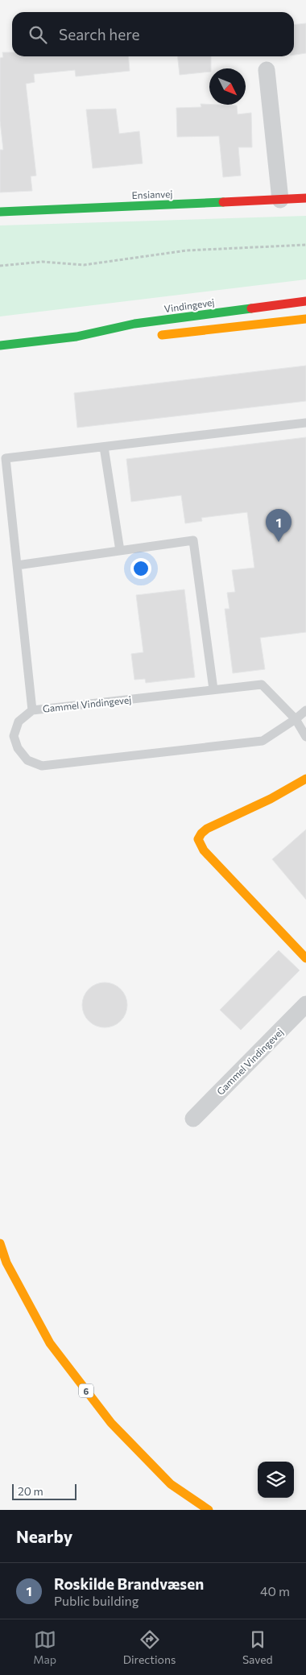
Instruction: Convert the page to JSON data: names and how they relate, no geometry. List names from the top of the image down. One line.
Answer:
{"streets":{"main road":["Ensianvej","Vindingevej","6"],"street":["Gammel Vindingevej"]},"scale_bar":"20 m","north":"bottom right","page":{"search":"Search here","pins":"1","scale":"20 m","heading":"Nearby","list":[{"mark":"1","name":"Roskilde Brandvæsen","note":"Public building","value":"40 m"}],"nav":["Map","Directions","Saved"]}}
